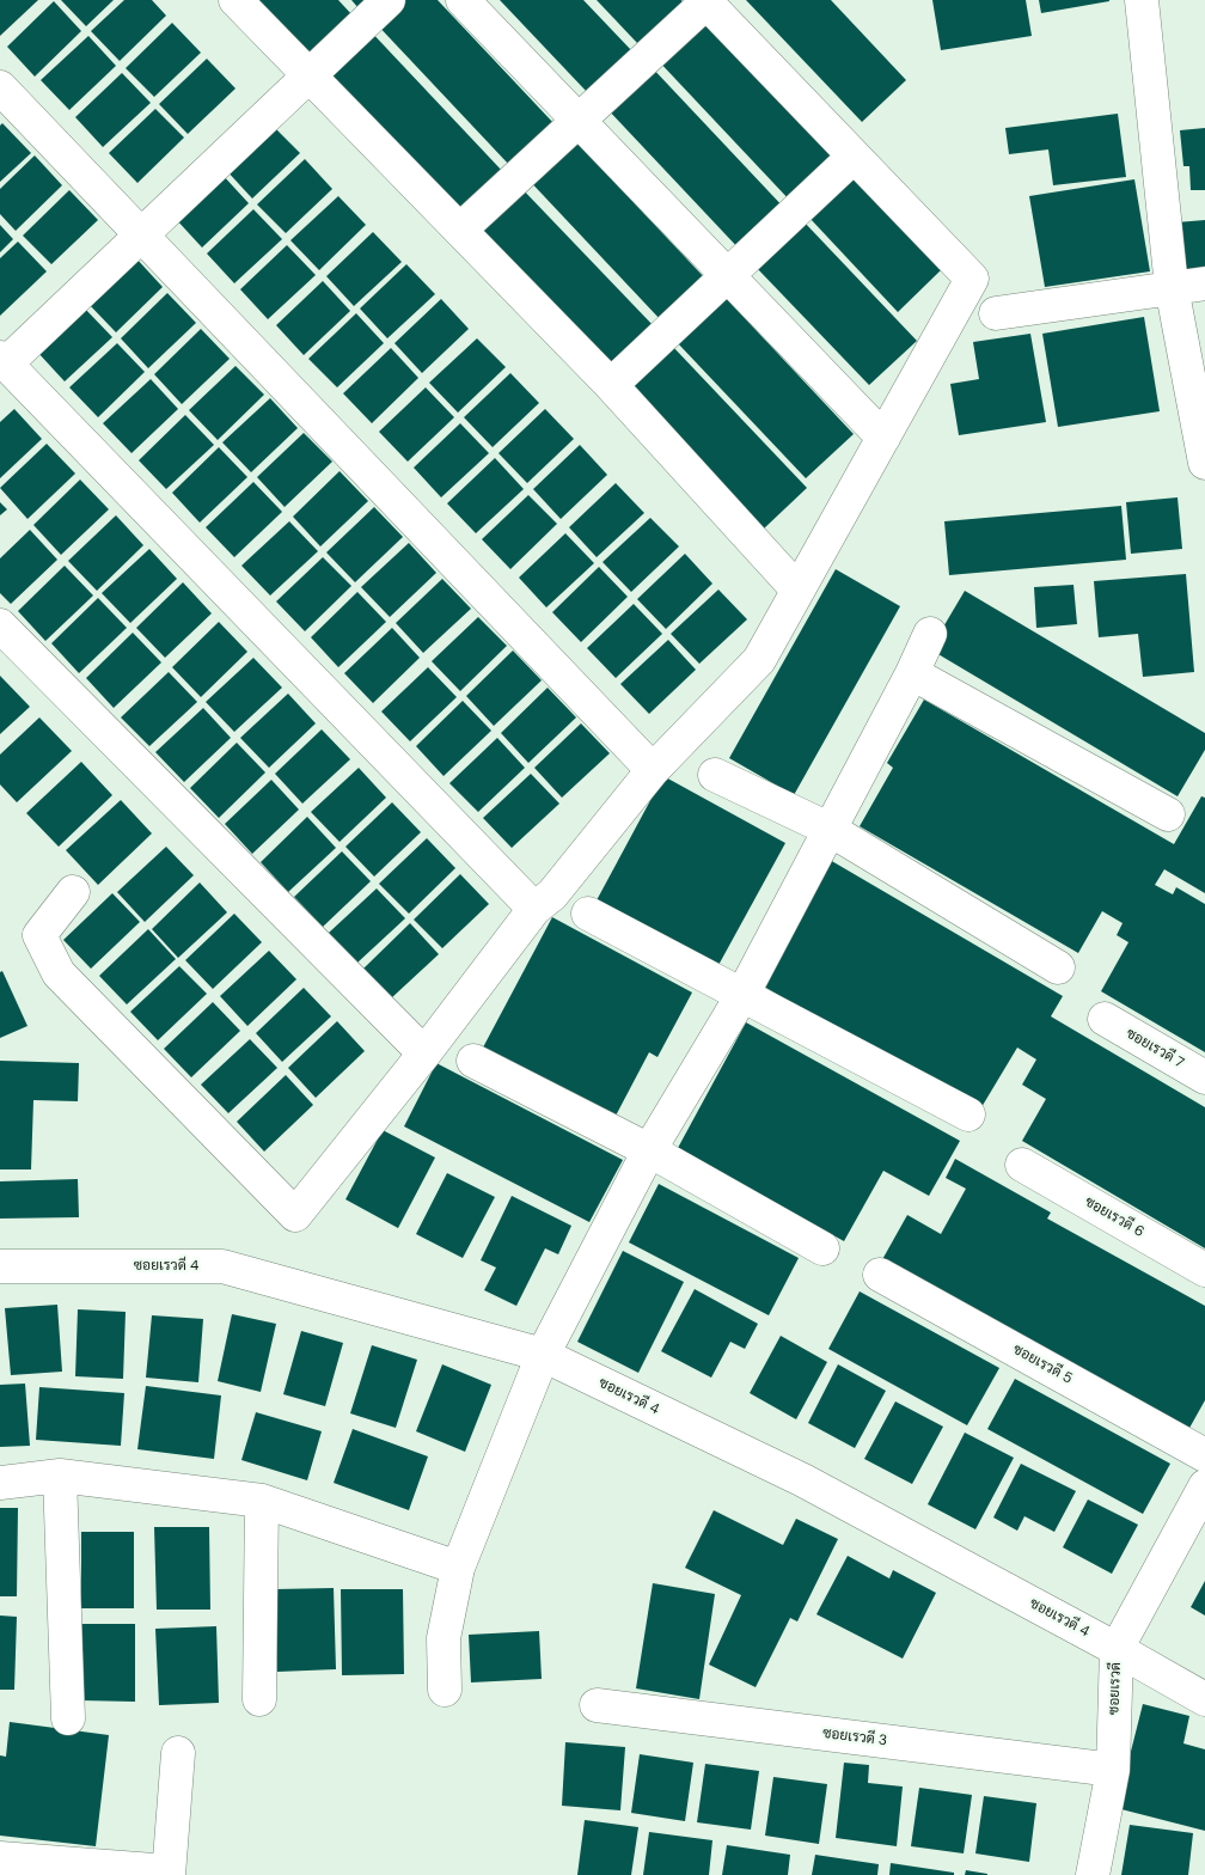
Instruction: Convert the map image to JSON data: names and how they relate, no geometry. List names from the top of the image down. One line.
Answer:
{"streets":{"street":["ซอยเรวดี 7","ซอยเรวดี 6","ซอยเรวดี 4","ซอยเรวดี 5","ซอยเรวดี","ซอยเรวดี 3"]},"crossings":[["ซอยเรวดี 4","ซอยเรวดี"],["ซอยเรวดี","ซอยเรวดี 3"]]}
